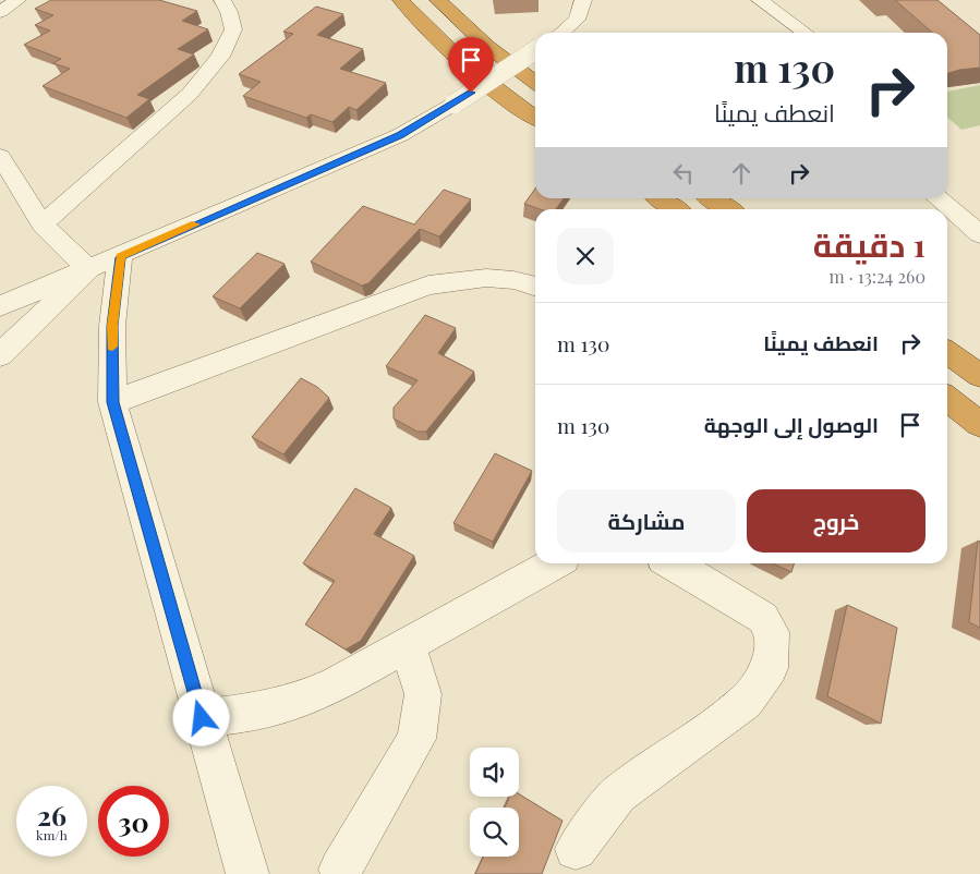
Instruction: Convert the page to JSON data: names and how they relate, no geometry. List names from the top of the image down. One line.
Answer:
{"page":{"turn":["130 m","انعطف يمينًا"],"heading":["1 دقيقة","260 m · 13:24"],"list":[{"name":"انعطف يمينًا","value":"130 m"},{"name":"الوصول إلى الوجهة","value":"130 m"}],"buttons":["خروج","مشاركة"],"speed":"26 km/h","limit":"30"}}
